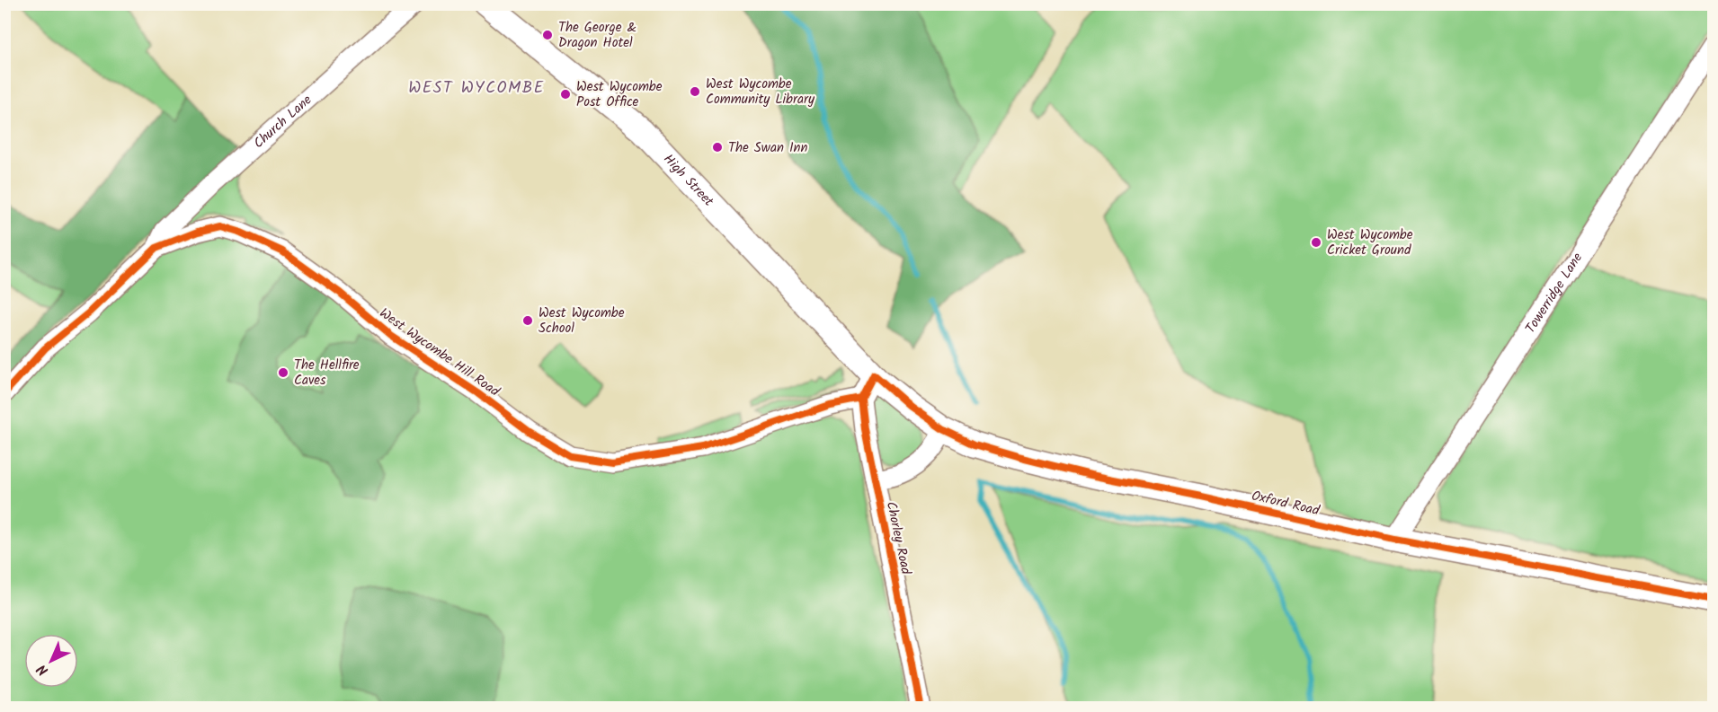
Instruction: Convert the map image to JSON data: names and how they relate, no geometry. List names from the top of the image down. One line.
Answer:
{"streets":{"main road":["High Street","Oxford Road"],"street":["Church Lane","Towerridge Lane","West Wycombe Hill Road","Chorley Road"]},"crossings":[["Church Lane","West Wycombe Hill Road"],["High Street","Oxford Road"],["Towerridge Lane","Oxford Road"],["West Wycombe Hill Road","Chorley Road"]],"districts":["WEST WYCOMBE"],"places":["The George & Dragon Hotel","West Wycombe Community Library","West Wycombe Post Office","The Swan Inn","West Wycombe Cricket Ground","West Wycombe School","The Hellfire Caves"],"north":"bottom left"}
